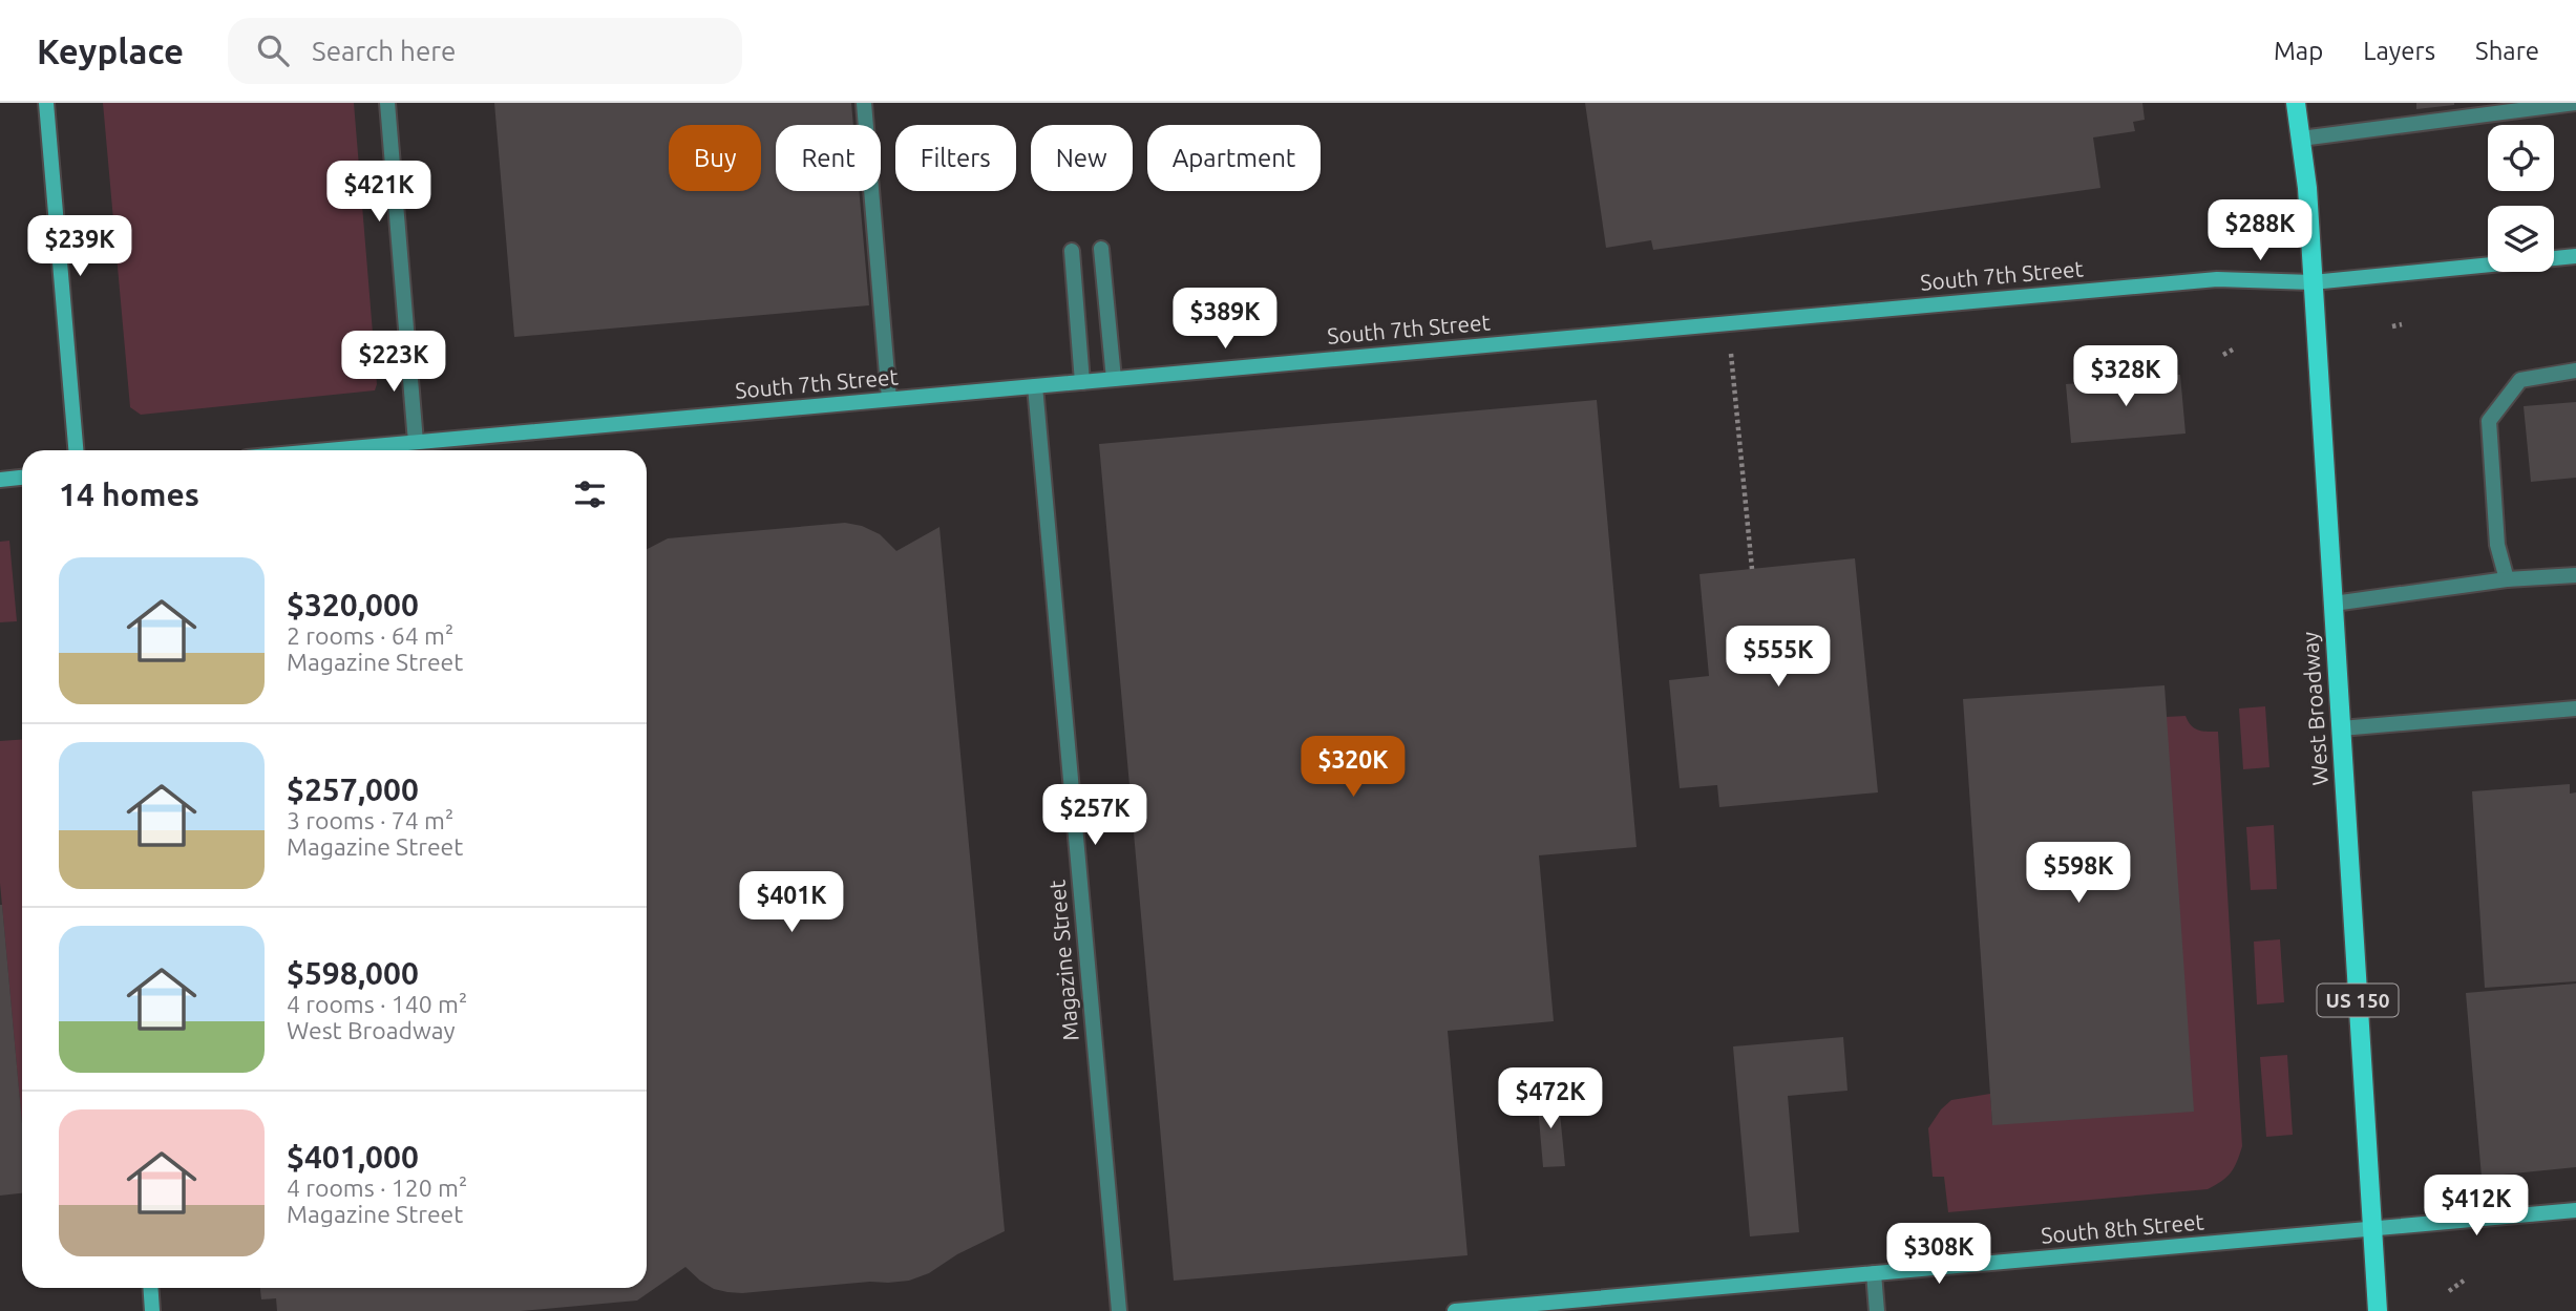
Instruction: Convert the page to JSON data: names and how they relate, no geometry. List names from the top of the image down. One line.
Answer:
{"streets":{"main road":["West Broadway","US 150"],"street":["South 7th Street","Magazine Street","South 8th Street"]},"crossings":[["South 7th Street","West Broadway"],["South 7th Street","Magazine Street"],["West Broadway","South 8th Street"]],"page":{"header":"Keyplace","search":"Search here","nav":["Map","Layers","Share"],"chip":["Buy","Rent","Filters","New","Apartment"],"price":["$421K","$288K","$239K","$389K","$223K","$328K","$555K","$320K","$257K","$598K","$401K","$472K","$412K","$308K"],"heading":"14 homes","list":[{"name":"$320,000","note":"2 rooms · 64 m² · Magazine Street"},{"name":"$257,000","note":"3 rooms · 74 m² · Magazine Street"},{"name":"$598,000","note":"4 rooms · 140 m² · West Broadway"},{"name":"$401,000","note":"4 rooms · 120 m² · Magazine Street"}]}}
